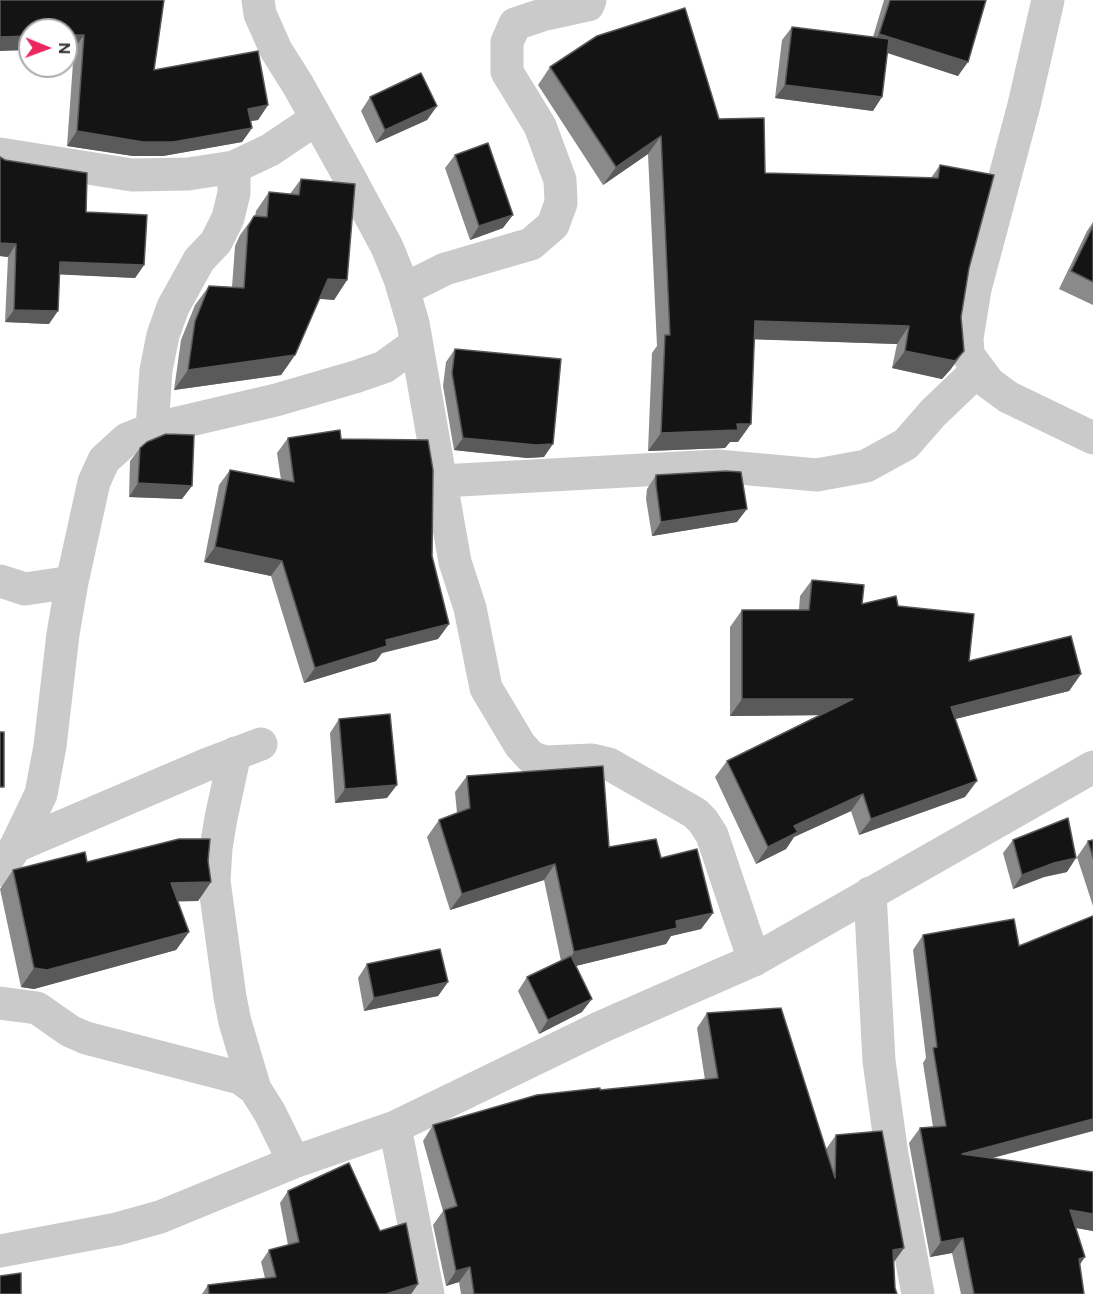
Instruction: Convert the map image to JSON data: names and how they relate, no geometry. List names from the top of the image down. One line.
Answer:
{"north":"right"}
